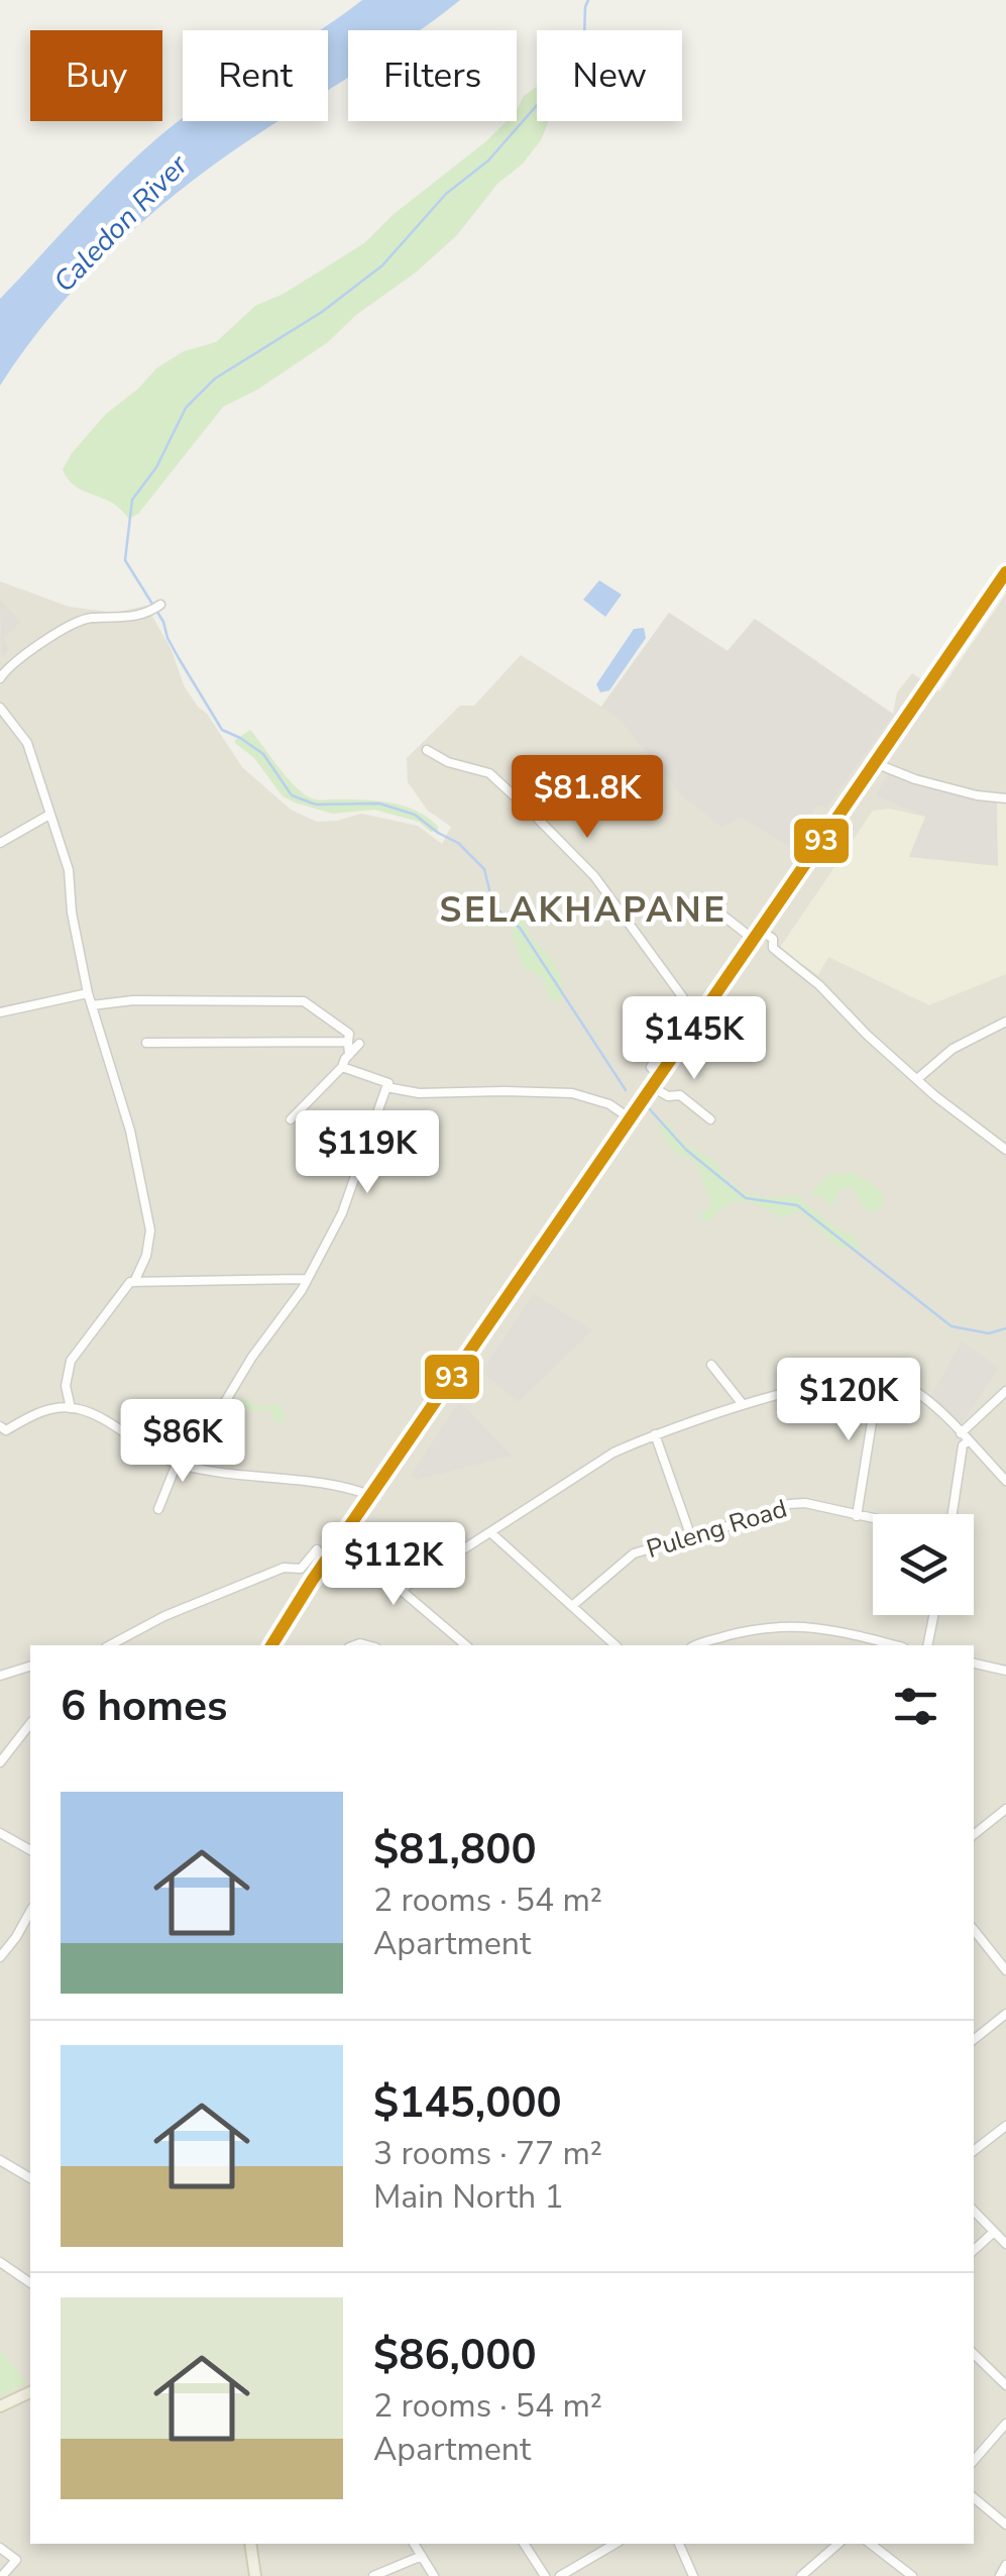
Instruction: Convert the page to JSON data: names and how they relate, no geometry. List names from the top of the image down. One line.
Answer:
{"streets":{"street":["Puleng Road"]},"districts":["SELAKHAPANE"],"water":["Caledon River"],"lines":["transit line 93"],"page":{"chip":["Buy","Rent","Filters","New"],"price":["$81.8K","$145K","$119K","$120K","$86K","$112K"],"heading":"6 homes","list":[{"name":"$81,800","note":"2 rooms · 54 m² · Apartment"},{"name":"$145,000","note":"3 rooms · 77 m² · Main North 1"},{"name":"$86,000","note":"2 rooms · 54 m² · Apartment"}]}}
